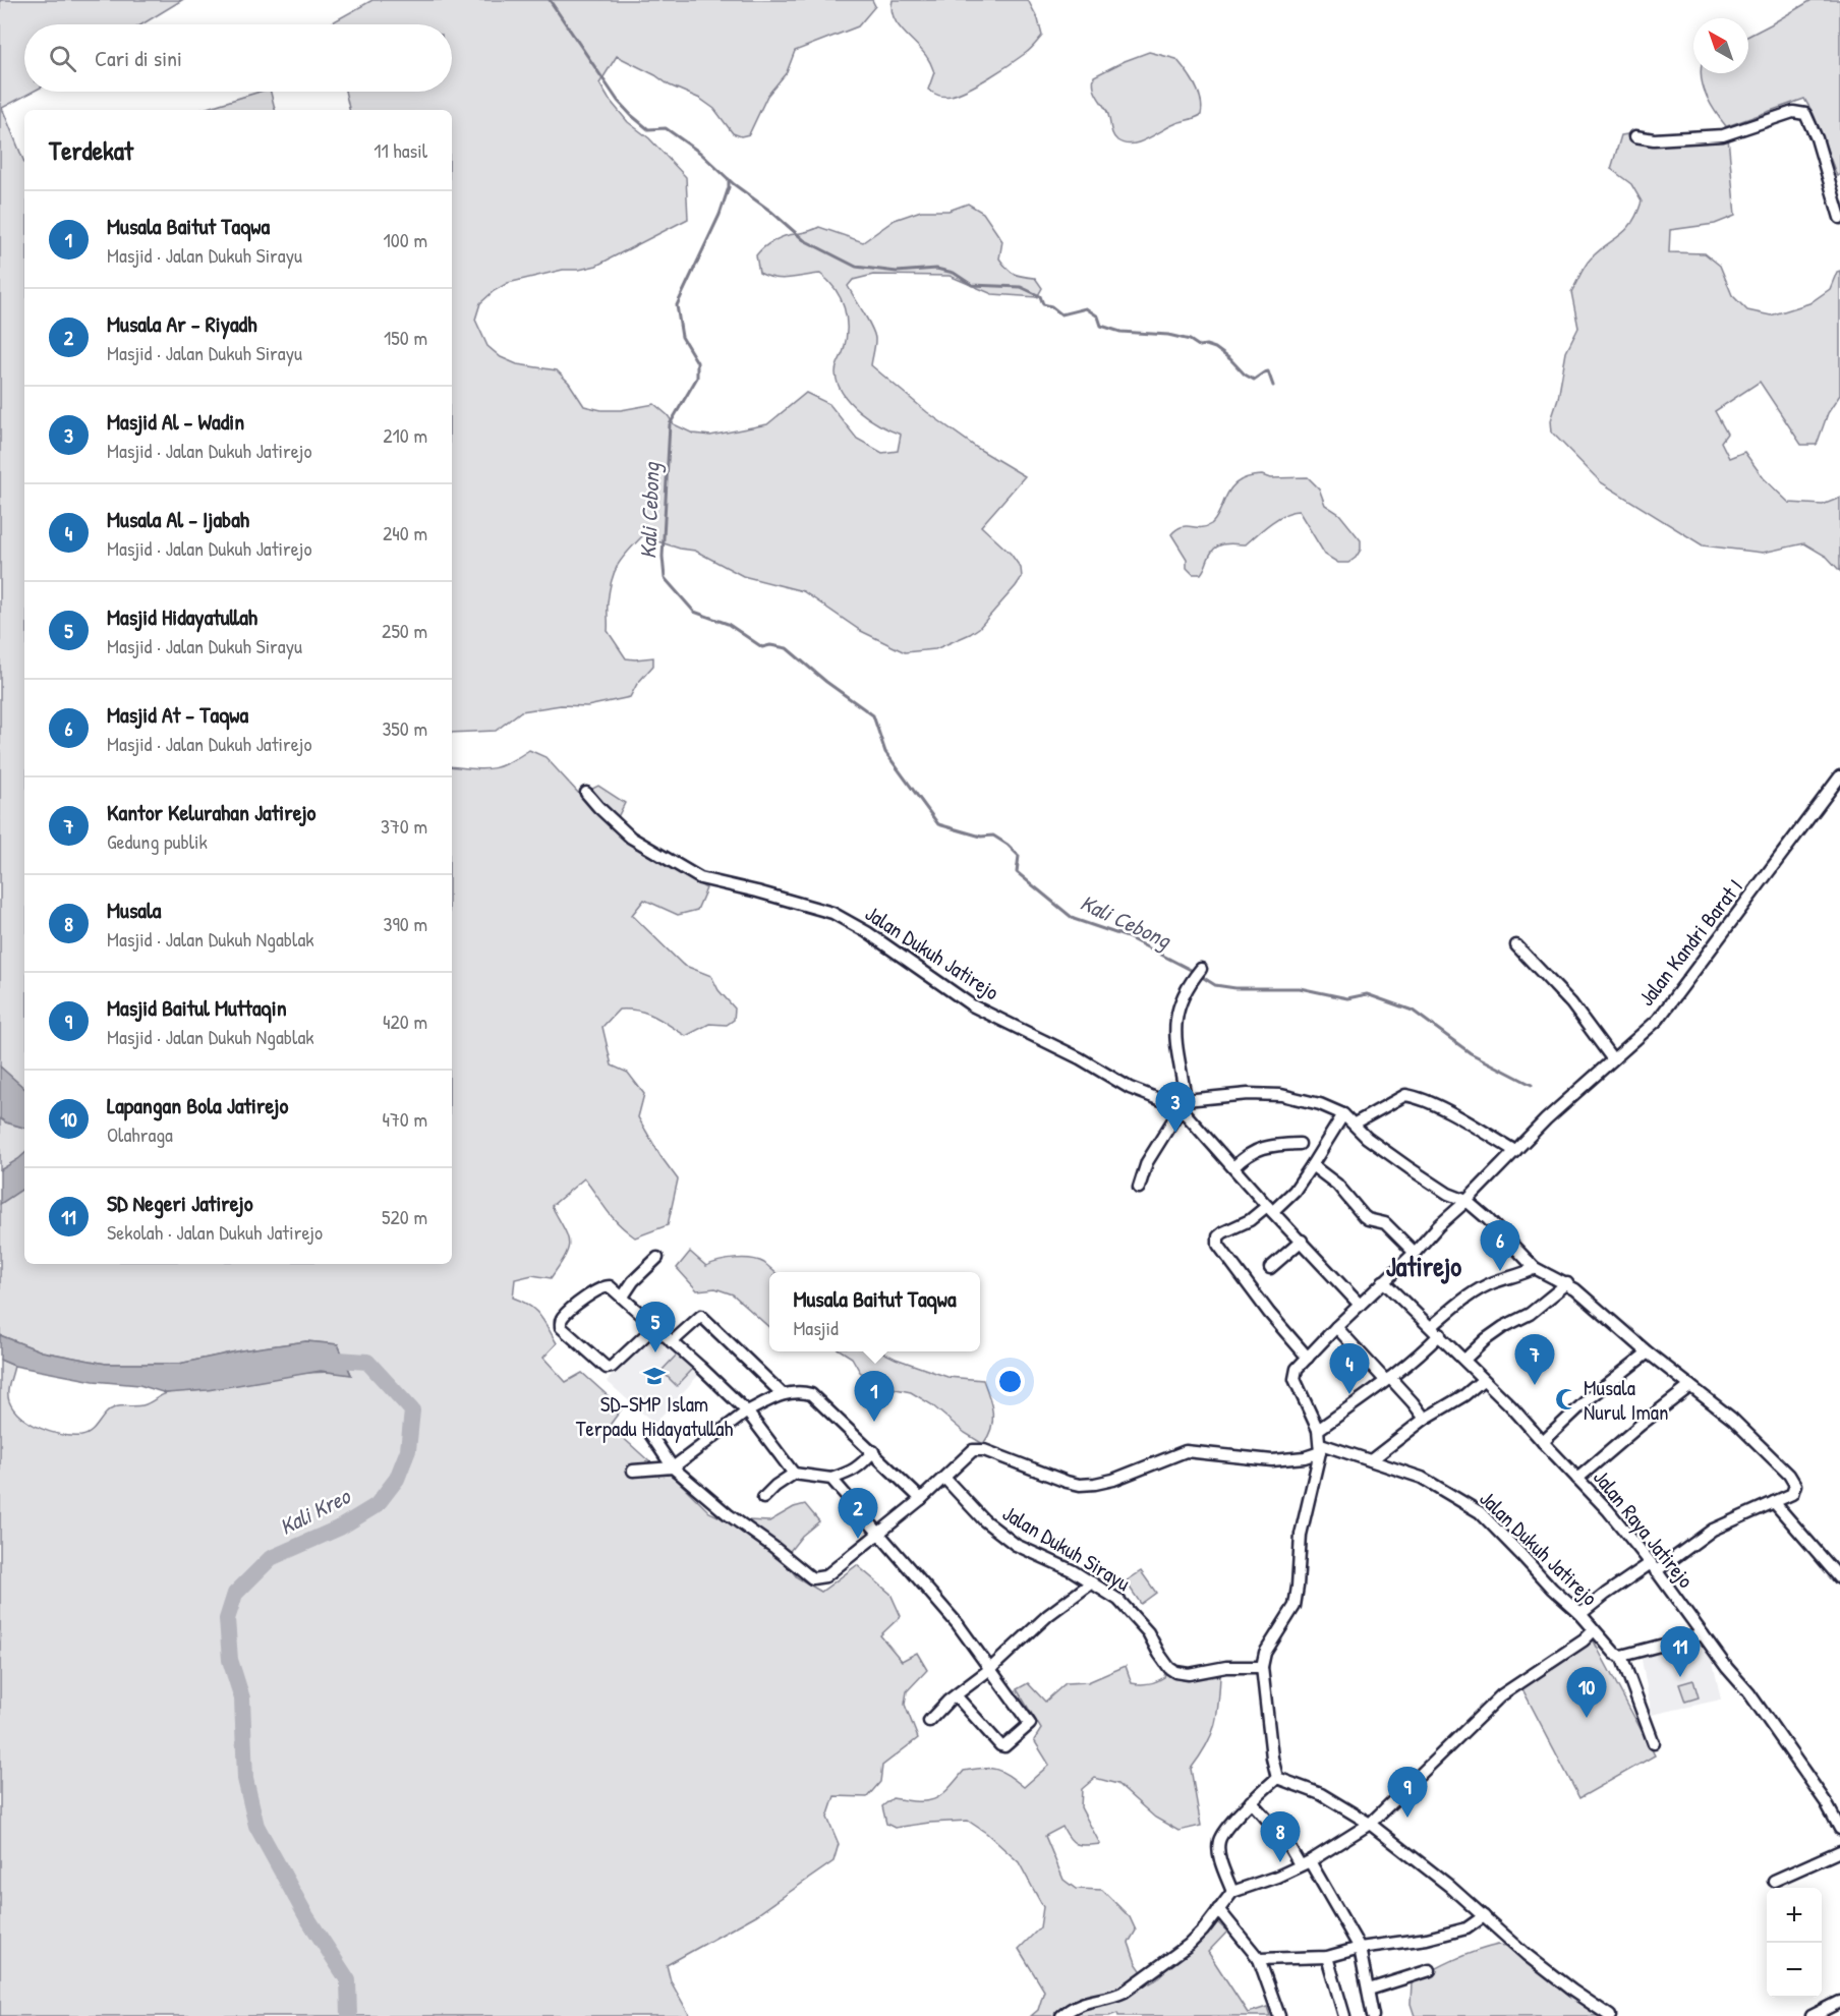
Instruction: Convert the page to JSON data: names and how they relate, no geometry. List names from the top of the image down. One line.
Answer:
{"streets":{"street":["Jalan Kandri Barat I","Jalan Dukuh Jatirejo","Jalan Raya Jatirejo","Jalan Dukuh Sirayu"]},"crossings":[["Jalan Dukuh Jatirejo","Jalan Raya Jatirejo"]],"districts":["Jatirejo"],"water":["Kali Cebong","Kali Kreo"],"places":{"school or university":["SD-SMP Islam Terpadu Hidayatullah"],"mosque":["Musala Nurul Iman"]},"north":"top left","page":{"search":"Cari di sini","heading":["Terdekat","11 hasil"],"list":[{"mark":"1","name":"Musala Baitut Taqwa","note":"Masjid · Jalan Dukuh Sirayu","value":"100 m"},{"mark":"2","name":"Musala Ar - Riyadh","note":"Masjid · Jalan Dukuh Sirayu","value":"150 m"},{"mark":"3","name":"Masjid Al - Wadin","note":"Masjid · Jalan Dukuh Jatirejo","value":"210 m"},{"mark":"4","name":"Musala Al - Ijabah","note":"Masjid · Jalan Dukuh Jatirejo","value":"240 m"},{"mark":"5","name":"Masjid Hidayatullah","note":"Masjid · Jalan Dukuh Sirayu","value":"250 m"},{"mark":"6","name":"Masjid At - Taqwa","note":"Masjid · Jalan Dukuh Jatirejo","value":"350 m"},{"mark":"7","name":"Kantor Kelurahan Jatirejo","note":"Gedung publik","value":"370 m"},{"mark":"8","name":"Musala","note":"Masjid · Jalan Dukuh Ngablak","value":"390 m"},{"mark":"9","name":"Masjid Baitul Muttaqin","note":"Masjid · Jalan Dukuh Ngablak","value":"420 m"},{"mark":"10","name":"Lapangan Bola Jatirejo","note":"Olahraga","value":"470 m"},{"mark":"11","name":"SD Negeri Jatirejo","note":"Sekolah · Jalan Dukuh Jatirejo","value":"520 m"}],"pins":["3","6","5","7","4","1","2","11","10","9","8"],"popup":["Musala Baitut Taqwa","Masjid"],"map_buttons":["+","−"]}}
